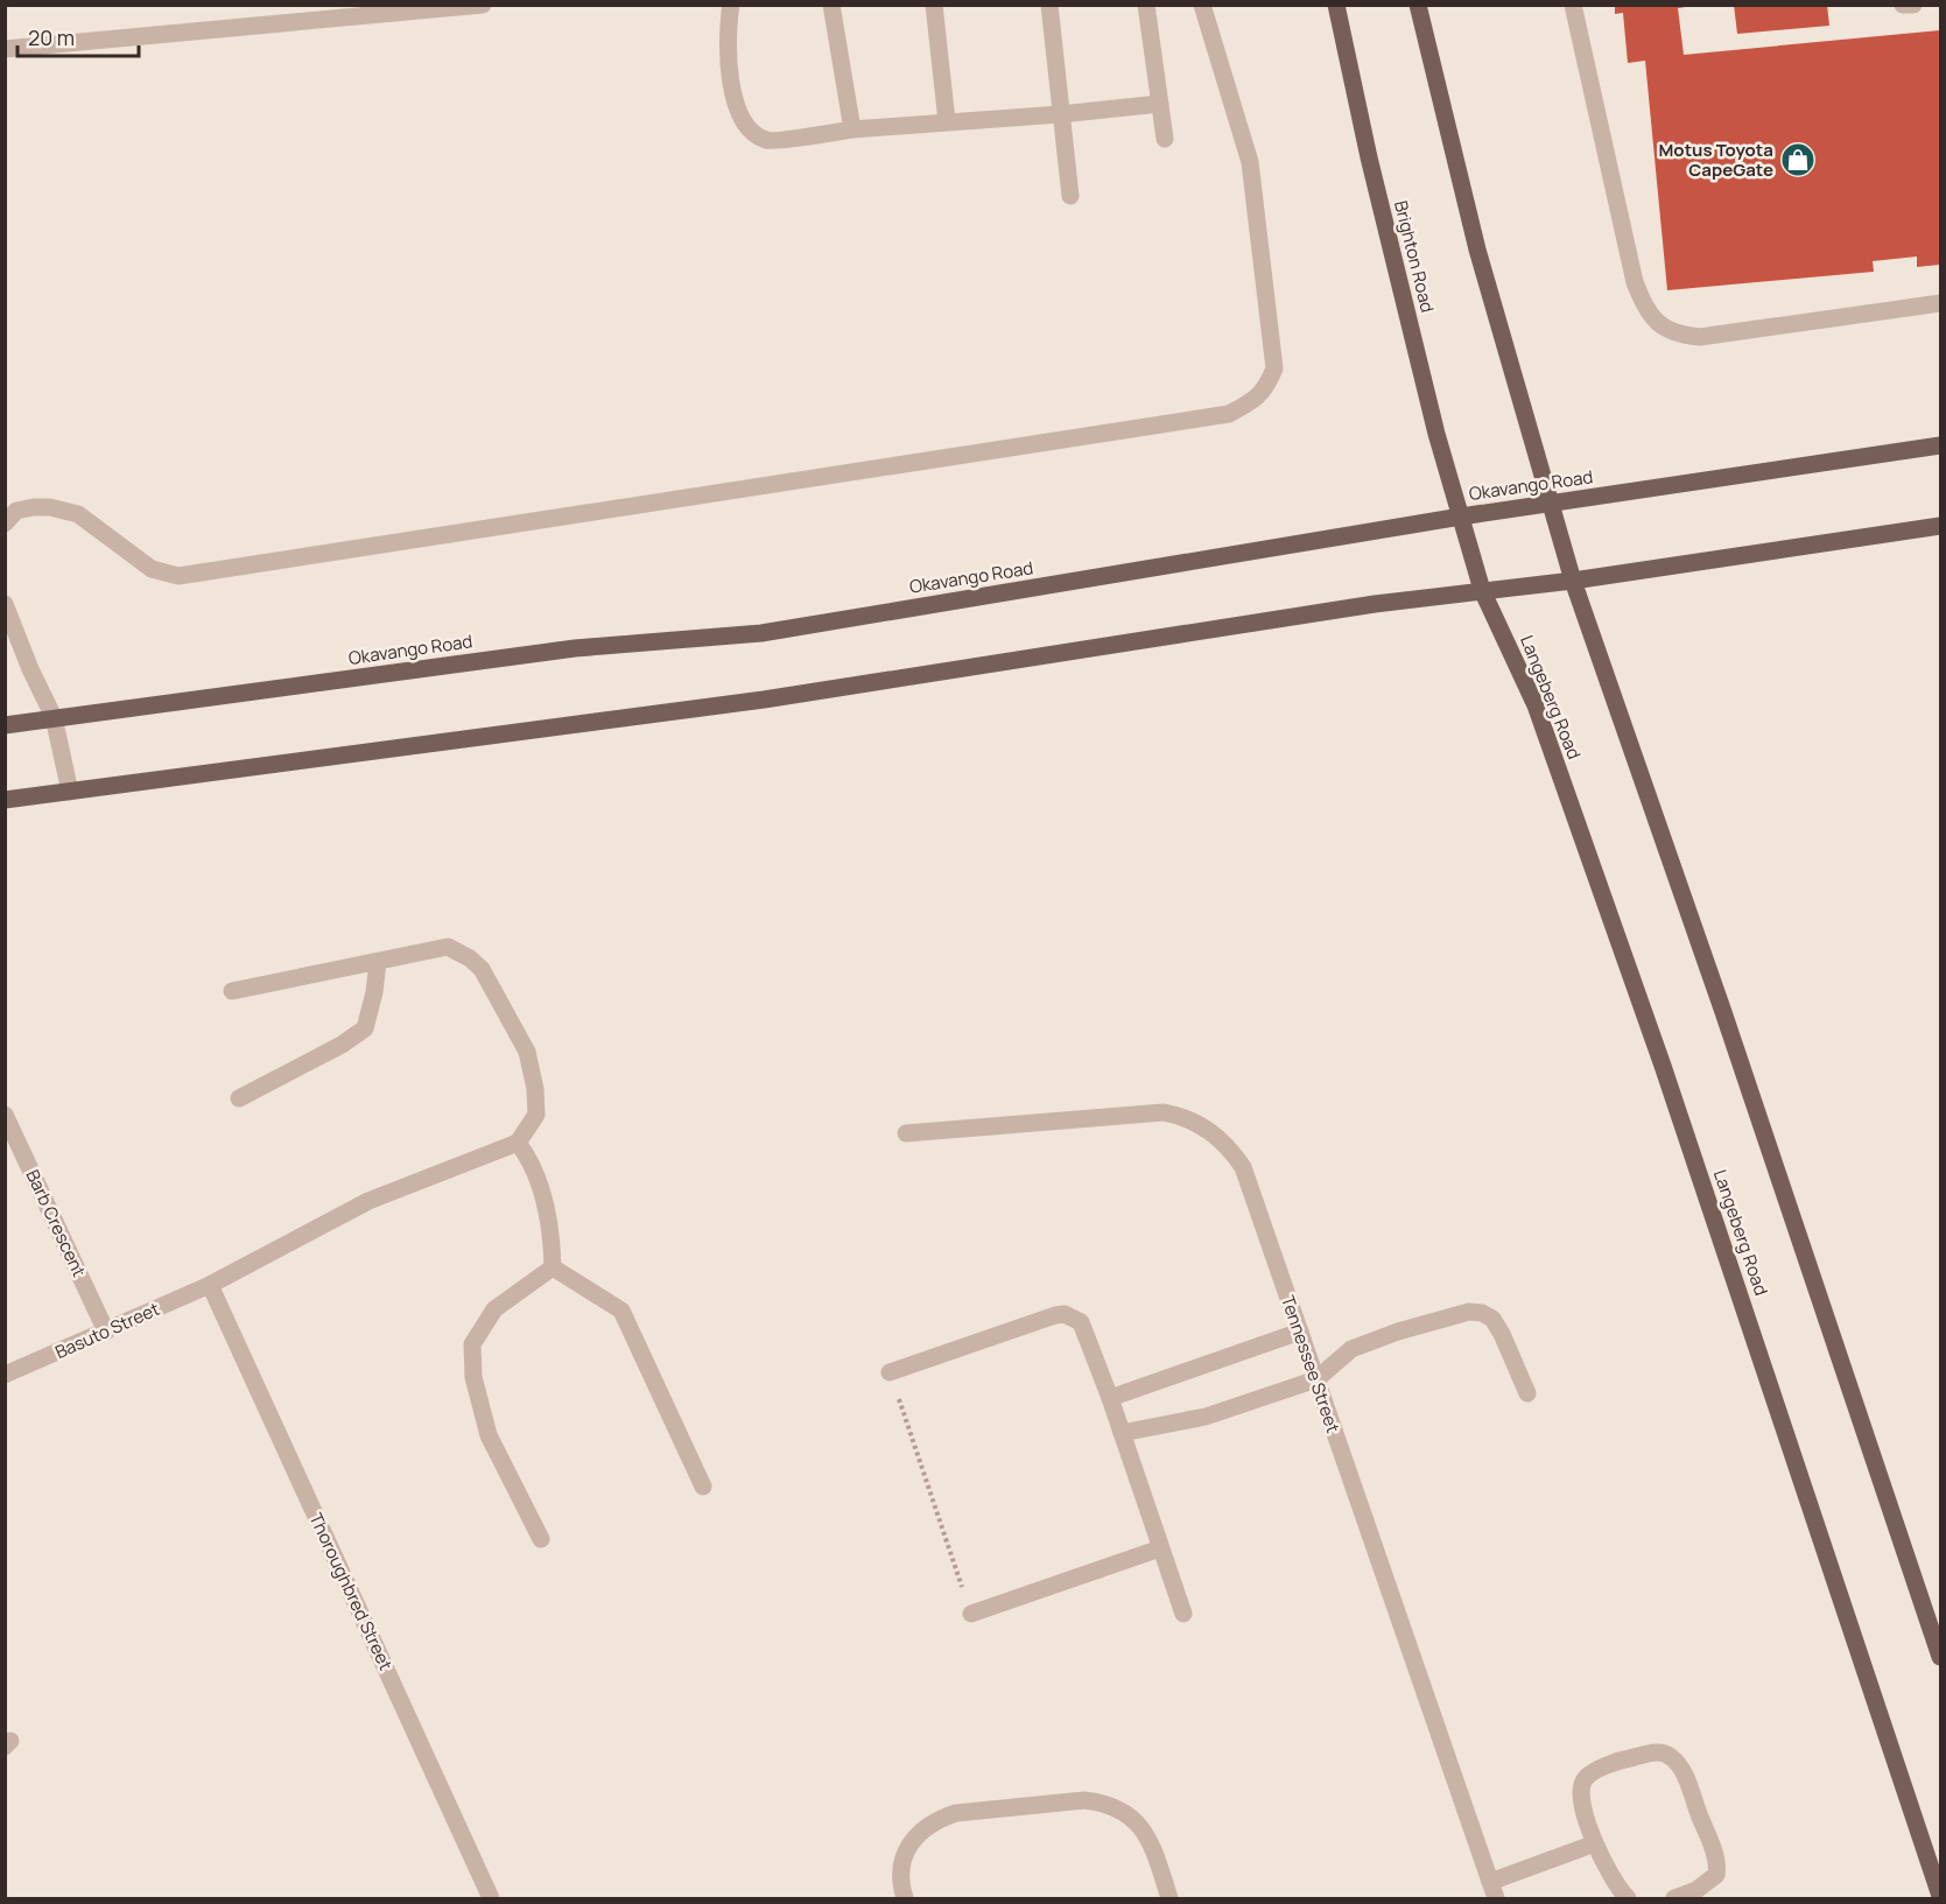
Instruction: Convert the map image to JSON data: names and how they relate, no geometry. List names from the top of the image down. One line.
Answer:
{"streets":{"main road":["Brighton Road","Okavango Road","Langeberg Road"],"street":["Barb Crescent","Basuto Street","Tennessee Street","Thoroughbred Street"]},"crossings":[["Brighton Road","Okavango Road"],["Brighton Road","Langeberg Road"],["Barb Crescent","Basuto Street"],["Basuto Street","Thoroughbred Street"]],"places":{"shop":["Motus Toyota CapeGate"]},"scale_bar":"20 m"}
